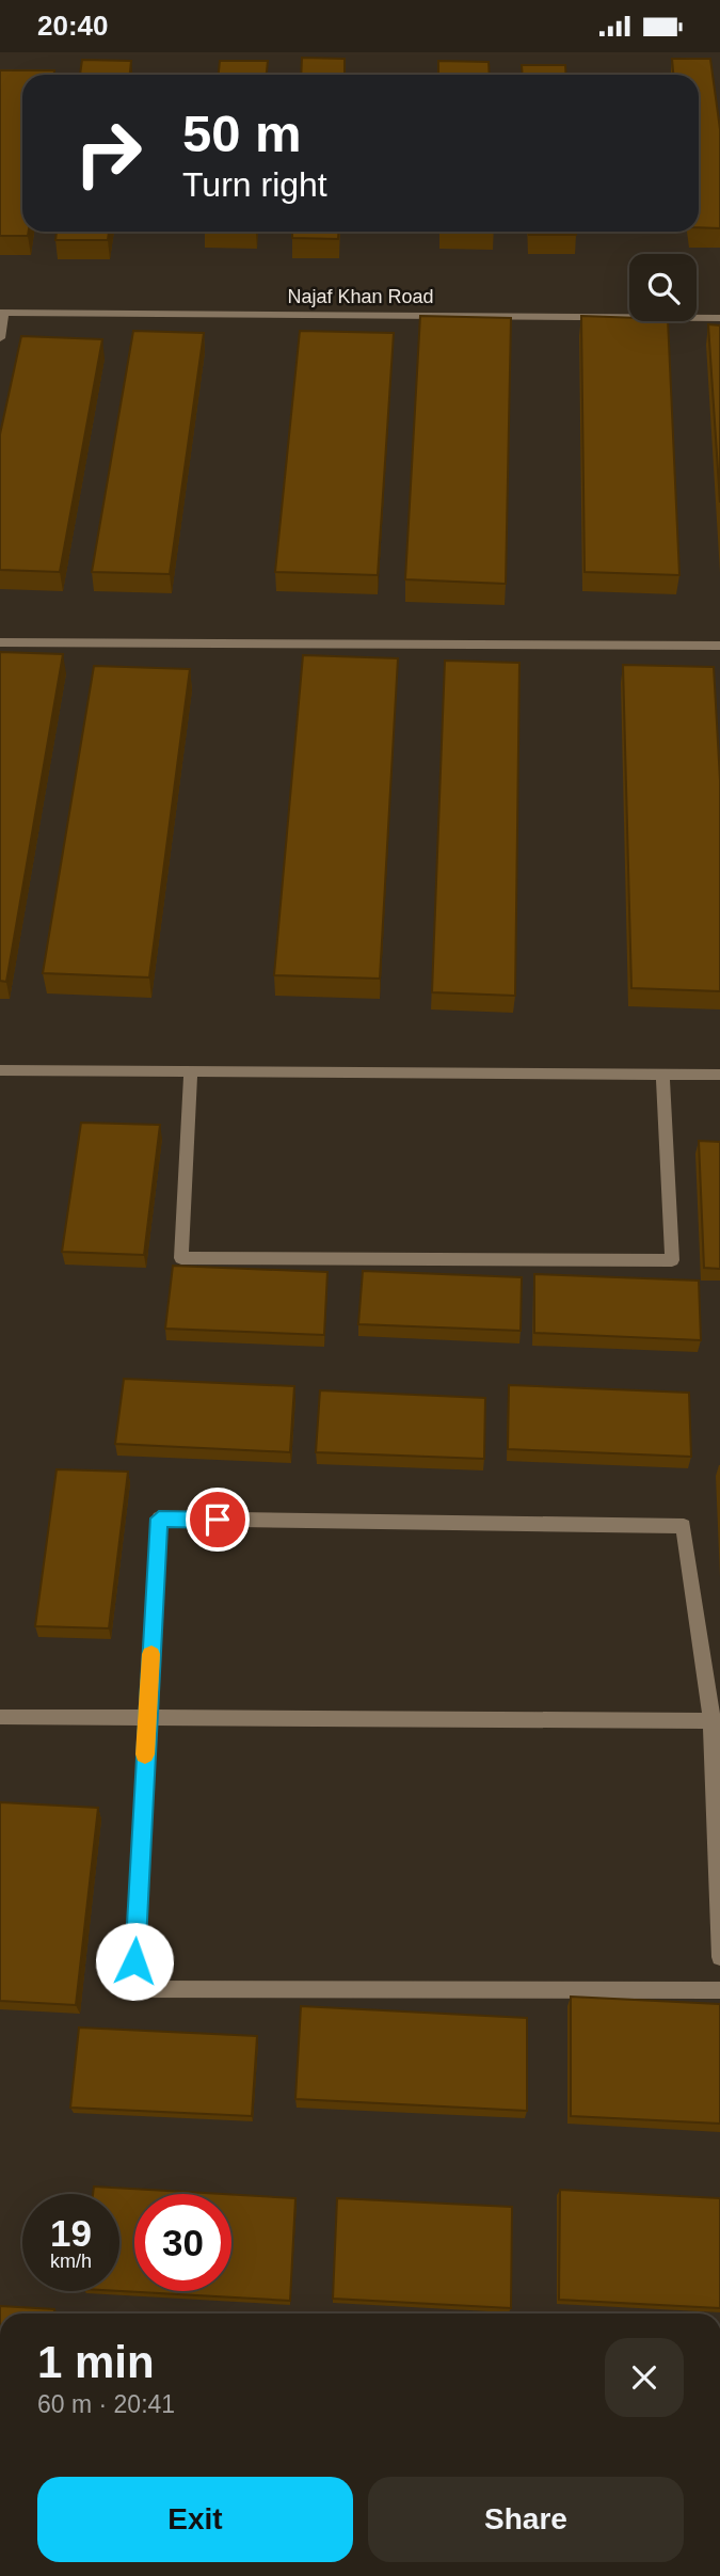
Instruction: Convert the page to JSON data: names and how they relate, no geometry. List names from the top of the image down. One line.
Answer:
{"streets":{"street":["Najaf Khan Road"]},"page":{"status":"20:40","turn":["50 m","Turn right"],"speed":"19 km/h","limit":"30","heading":["1 min","60 m · 20:41"],"buttons":["Exit","Share"]}}
